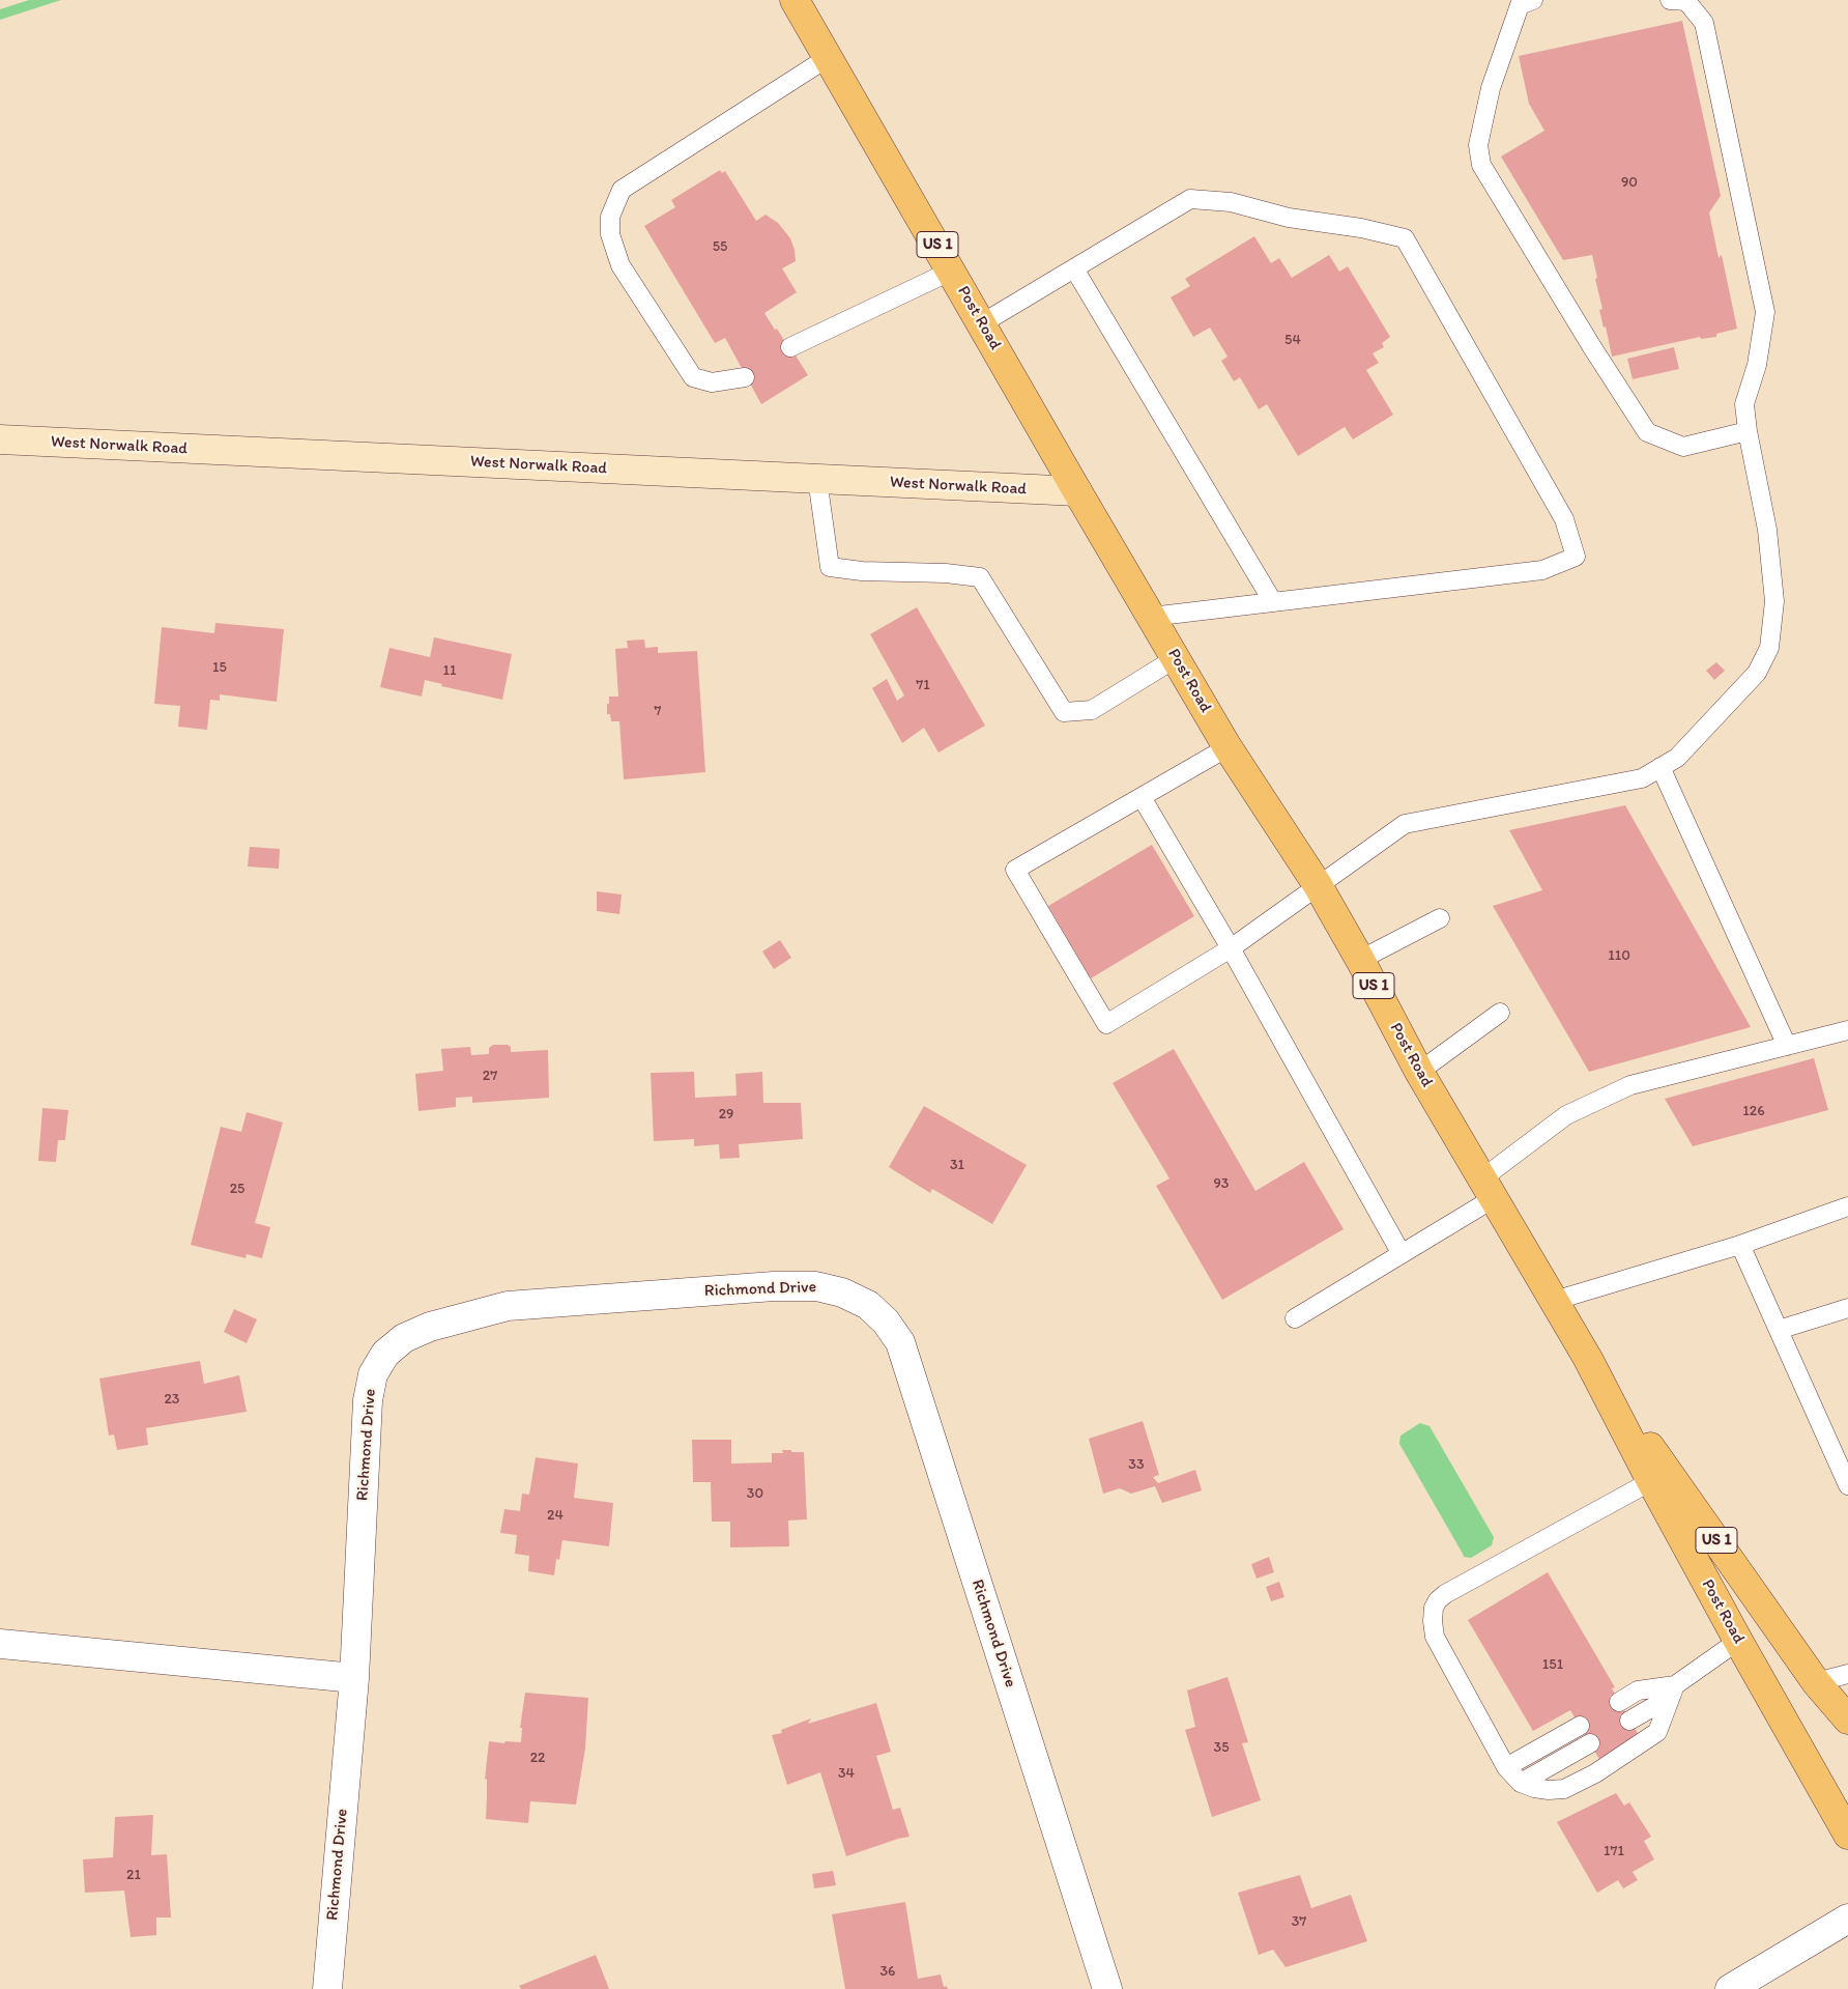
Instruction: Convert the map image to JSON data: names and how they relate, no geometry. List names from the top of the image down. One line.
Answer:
{"streets":{"main road":["US 1","Post Road","West Norwalk Road"],"street":["Richmond Drive"]},"crossings":[["Post Road","West Norwalk Road"]],"house_numbers":["90","55","54","15","11","71","7","110","27","126","29","31","93","25","23","33","30","24","151","35","22","34","171","21","37","36"]}
